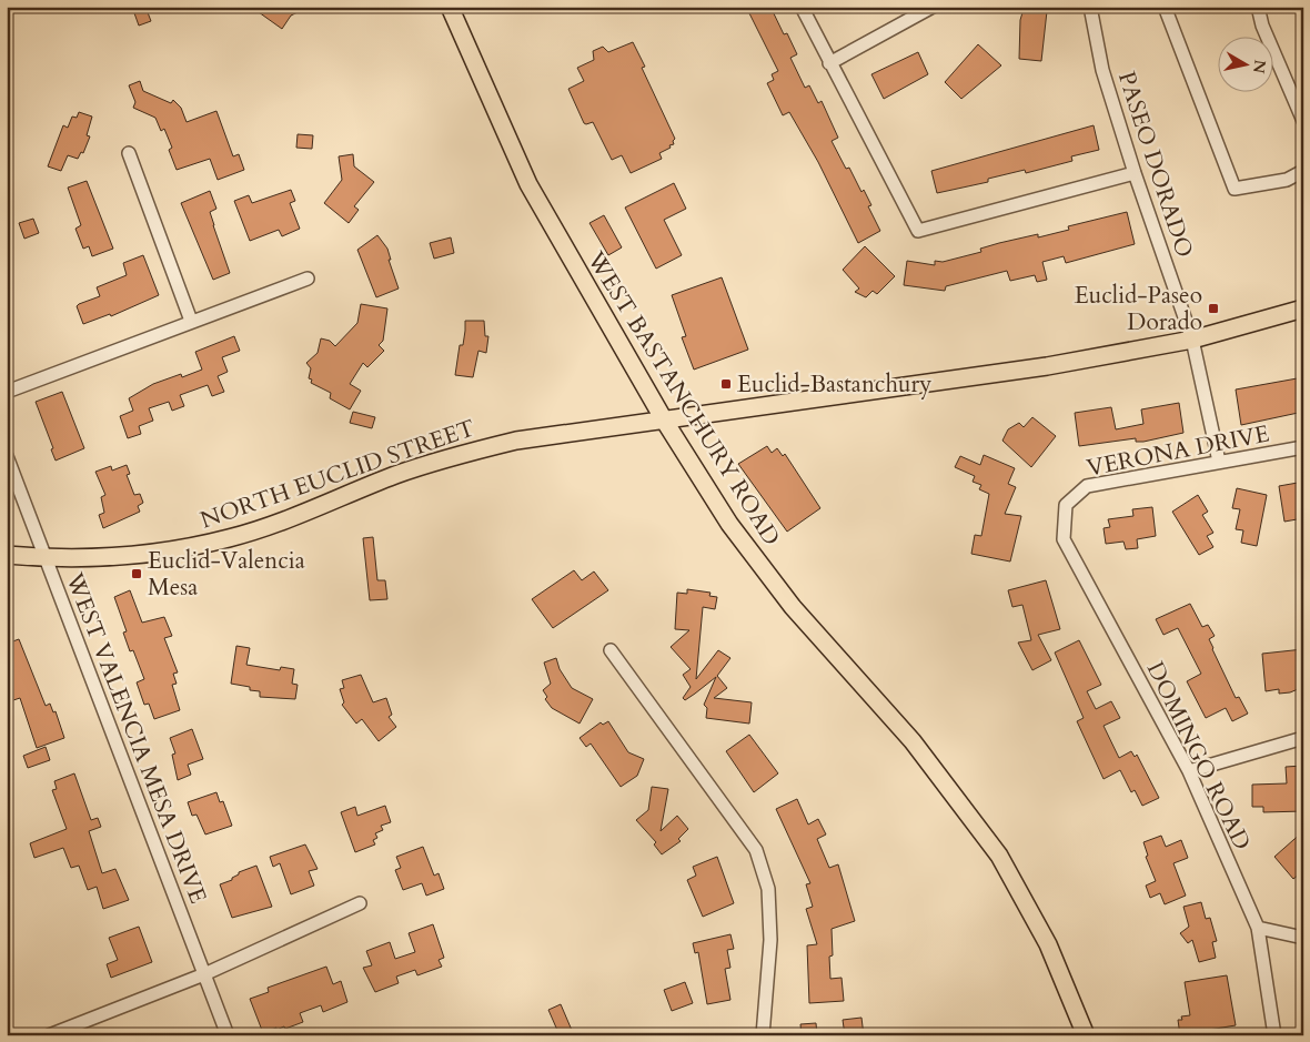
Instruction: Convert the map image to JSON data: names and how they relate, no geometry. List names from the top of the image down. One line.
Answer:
{"streets":{"main road":["WEST BASTANCHURY ROAD","NORTH EUCLID STREET"],"street":["PASEO DORADO","VERONA DRIVE","WEST VALENCIA MESA DRIVE","DOMINGO ROAD"]},"crossings":[["PASEO DORADO","VERONA DRIVE"],["PASEO DORADO","NORTH EUCLID STREET"],["WEST BASTANCHURY ROAD","NORTH EUCLID STREET"],["VERONA DRIVE","DOMINGO ROAD"],["NORTH EUCLID STREET","WEST VALENCIA MESA DRIVE"]],"places":{"transit":["Euclid-Paseo Dorado","Euclid-Bastanchury","Euclid-Valencia Mesa"]},"north":"right"}
